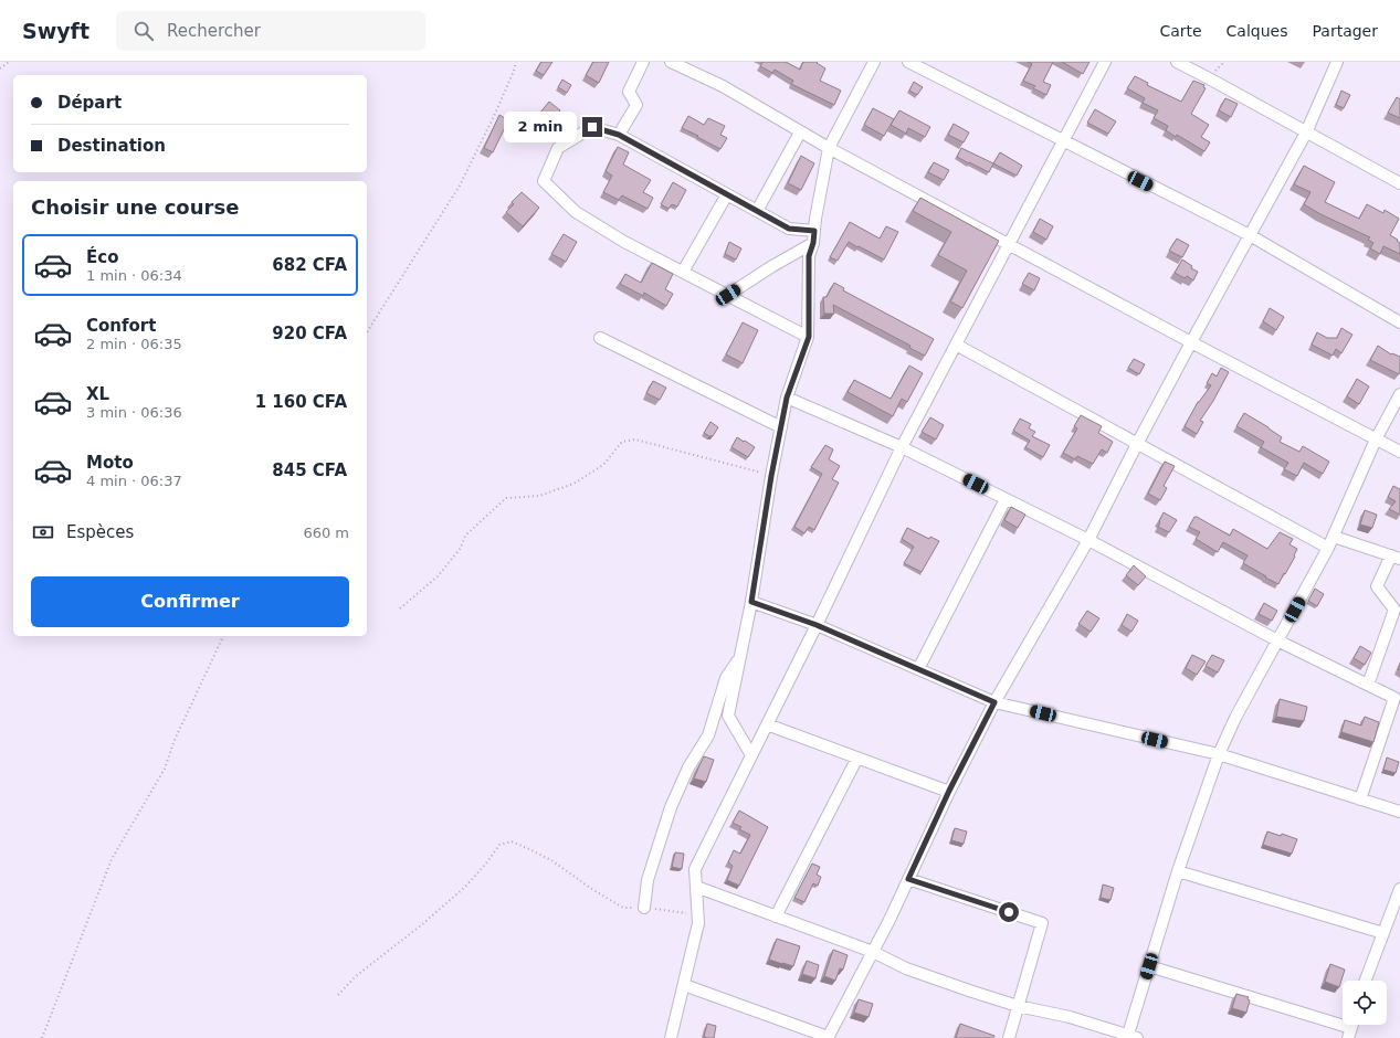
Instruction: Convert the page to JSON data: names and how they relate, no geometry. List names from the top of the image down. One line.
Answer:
{"page":{"header":"Swyft","search":"Rechercher","nav":["Carte","Calques","Partager"],"banner":["Départ","Destination"],"bubble":"2 min","heading":"Choisir une course","list":[{"name":"Éco","note":"1 min · 06:34","value":"682 CFA"},{"name":"Confort","note":"2 min · 06:35","value":"920 CFA"},{"name":"XL","note":"3 min · 06:36","value":"1 160 CFA"},{"name":"Moto","note":"4 min · 06:37","value":"845 CFA"}],"pay":["Espèces","660 m"],"buttons":"Confirmer"}}
